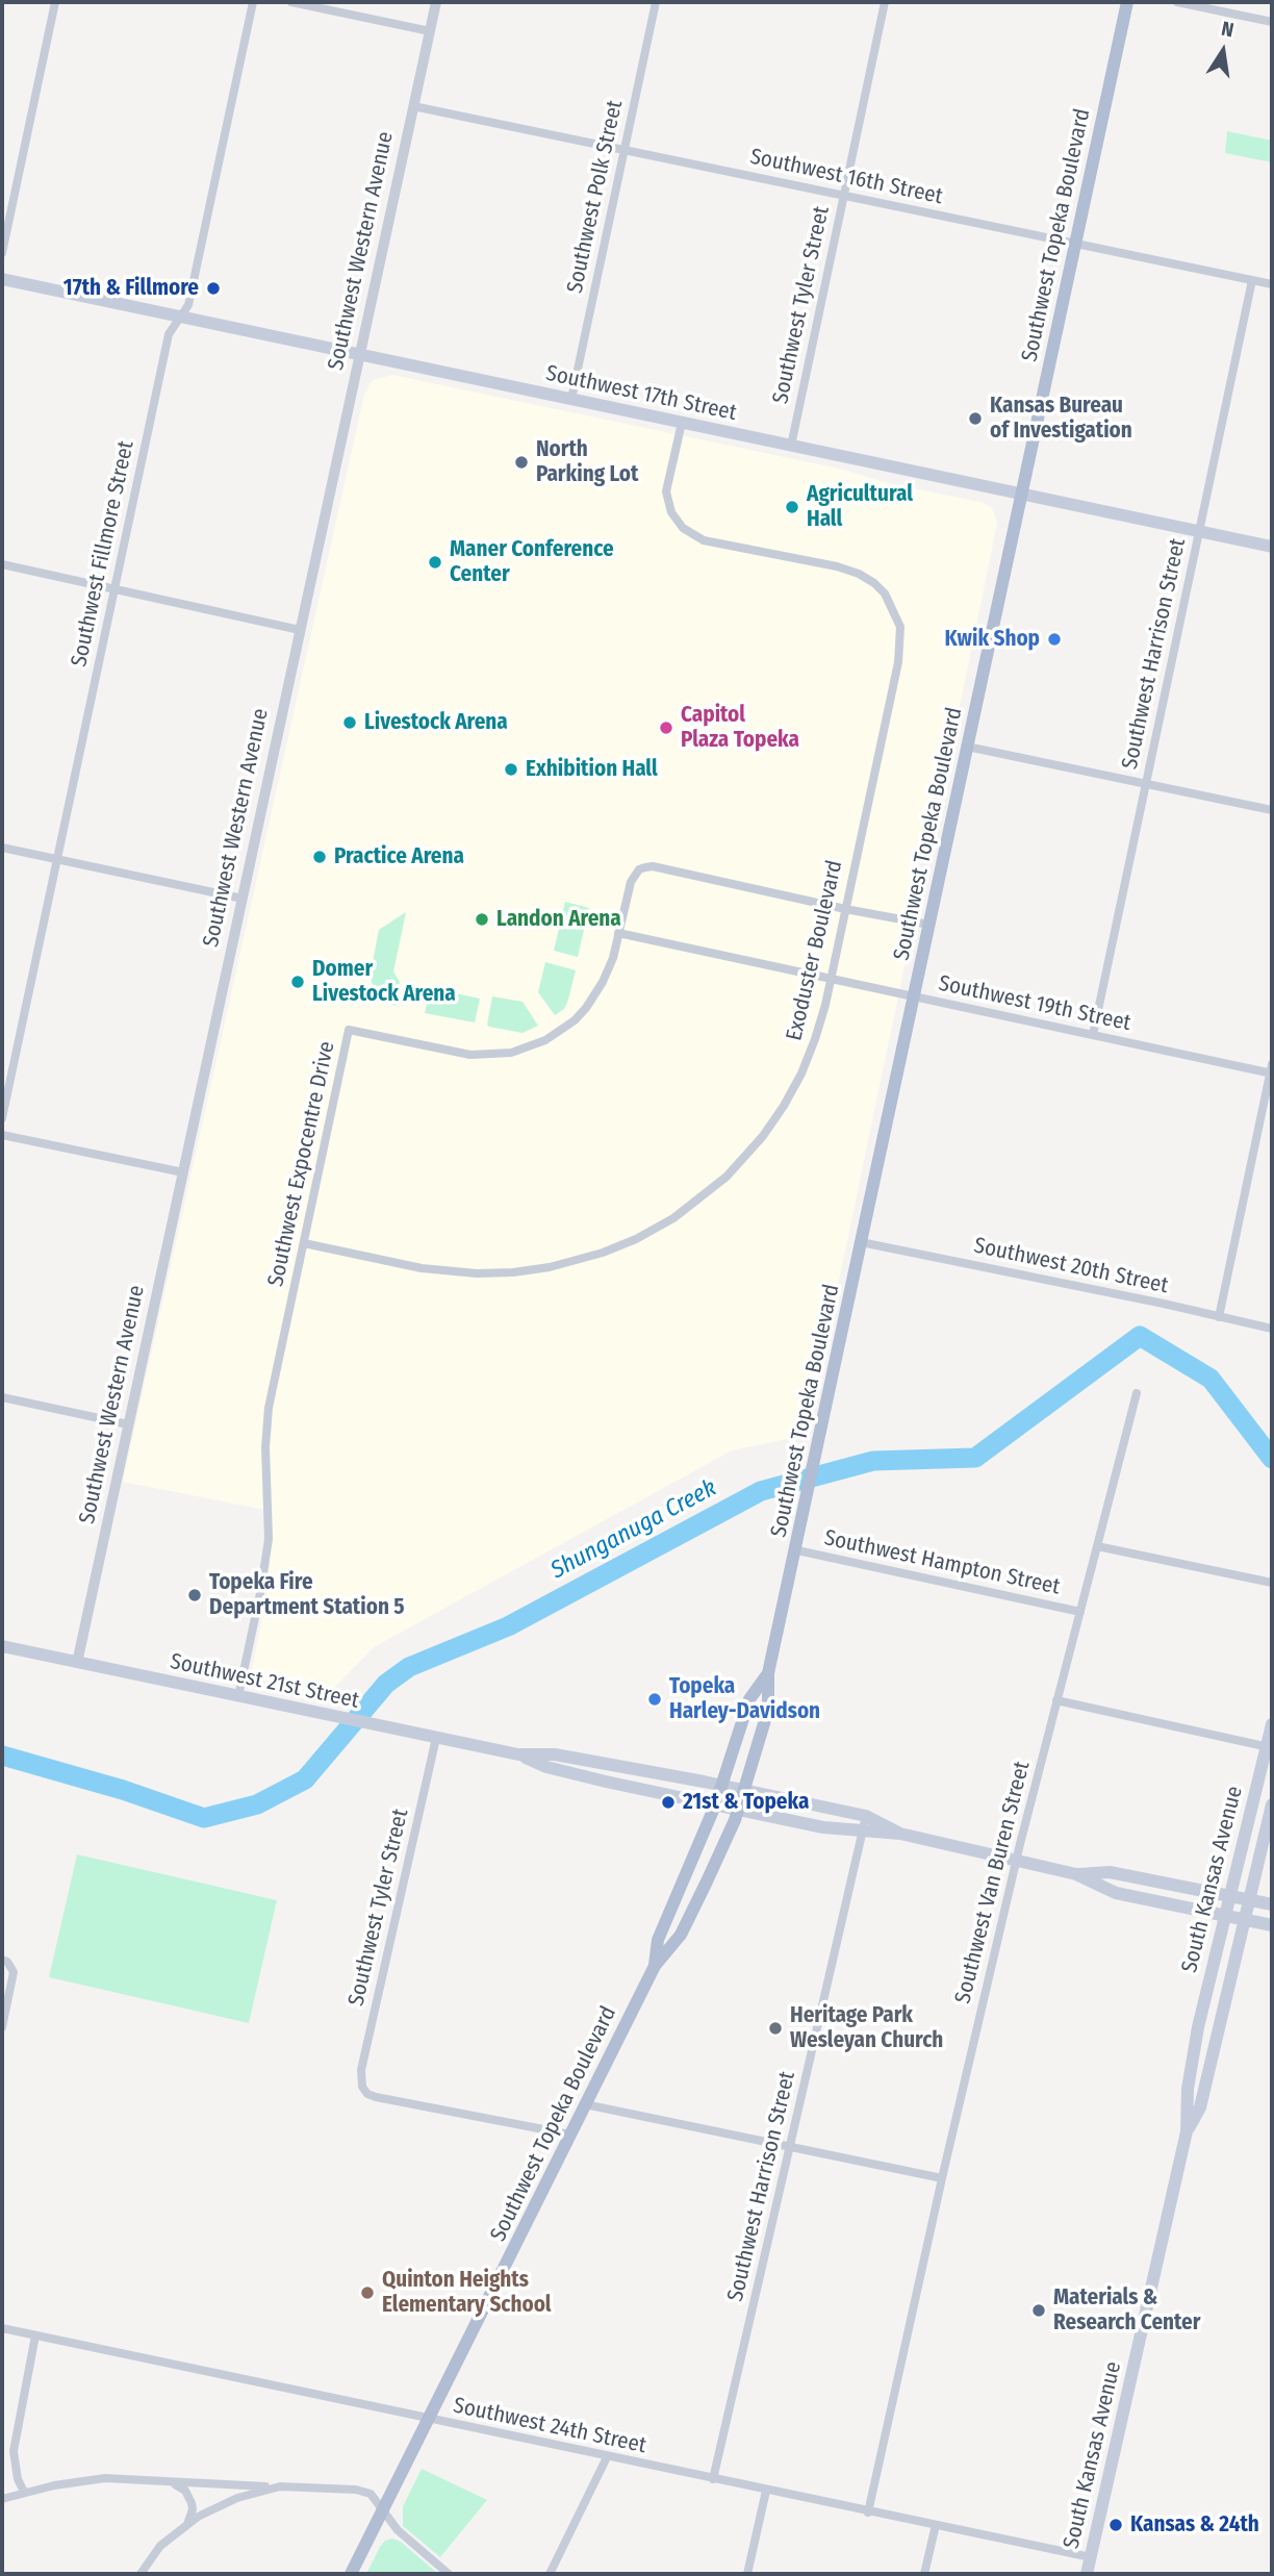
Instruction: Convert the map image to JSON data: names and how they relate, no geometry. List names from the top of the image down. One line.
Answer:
{"streets":{"main road":["Southwest Topeka Boulevard","Southwest 17th Street","Southwest 21st Street","South Kansas Avenue"],"street":["Southwest 16th Street","Southwest Polk Street","Southwest Western Avenue","Southwest Tyler Street","Southwest Fillmore Street","Southwest Harrison Street","Exoduster Boulevard","Southwest 19th Street","Southwest Expocentre Drive","Southwest 20th Street","Southwest Hampton Street","Southwest Van Buren Street","Southwest 24th Street"]},"crossings":[["Southwest 16th Street","Southwest Polk Street"],["Southwest 16th Street","Southwest Topeka Boulevard"],["Southwest 16th Street","Southwest Western Avenue"],["Southwest 16th Street","Southwest Tyler Street"],["Southwest 16th Street","Southwest Harrison Street"],["Southwest Polk Street","Southwest 17th Street"],["Southwest Topeka Boulevard","Southwest Tyler Street"],["Southwest Topeka Boulevard","Southwest 17th Street"],["Southwest Topeka Boulevard","Southwest 19th Street"],["Southwest Topeka Boulevard","Southwest Expocentre Drive"],["Southwest Topeka Boulevard","Southwest 20th Street"],["Southwest Topeka Boulevard","Southwest Hampton Street"],["Southwest Topeka Boulevard","Southwest 21st Street"],["Southwest Topeka Boulevard","Southwest 24th Street"],["Southwest Western Avenue","Southwest 17th Street"],["Southwest Western Avenue","Southwest 21st Street"],["Southwest Tyler Street","Southwest 17th Street"],["Southwest Tyler Street","Southwest 21st Street"],["Southwest 17th Street","Southwest Fillmore Street"],["Southwest 17th Street","Southwest Harrison Street"],["Southwest 17th Street","Exoduster Boulevard"],["Southwest Harrison Street","Southwest 19th Street"],["Southwest Harrison Street","Southwest 21st Street"],["Southwest Harrison Street","Southwest 24th Street"],["Exoduster Boulevard","Southwest 19th Street"],["Exoduster Boulevard","Southwest Expocentre Drive"],["Southwest 19th Street","Southwest Expocentre Drive"],["Southwest Expocentre Drive","Southwest 21st Street"],["Southwest Hampton Street","Southwest Van Buren Street"],["Southwest 21st Street","South Kansas Avenue"],["Southwest 21st Street","Southwest Van Buren Street"],["South Kansas Avenue","Southwest 24th Street"],["Southwest Van Buren Street","Southwest 24th Street"]],"water":["Shunganuga Creek"],"places":["17th & Fillmore","Kansas Bureau of Investigation","North Parking Lot","Agricultural Hall","Maner Conference Center","Kwik Shop","Livestock Arena","Capitol Plaza Topeka","Exhibition Hall","Practice Arena","Landon Arena","Domer Livestock Arena","Topeka Fire Department Station 5","Topeka Harley-Davidson","21st & Topeka","Heritage Park Wesleyan Church","Quinton Heights Elementary School","Materials & Research Center","Kansas & 24th"],"north":"top"}
